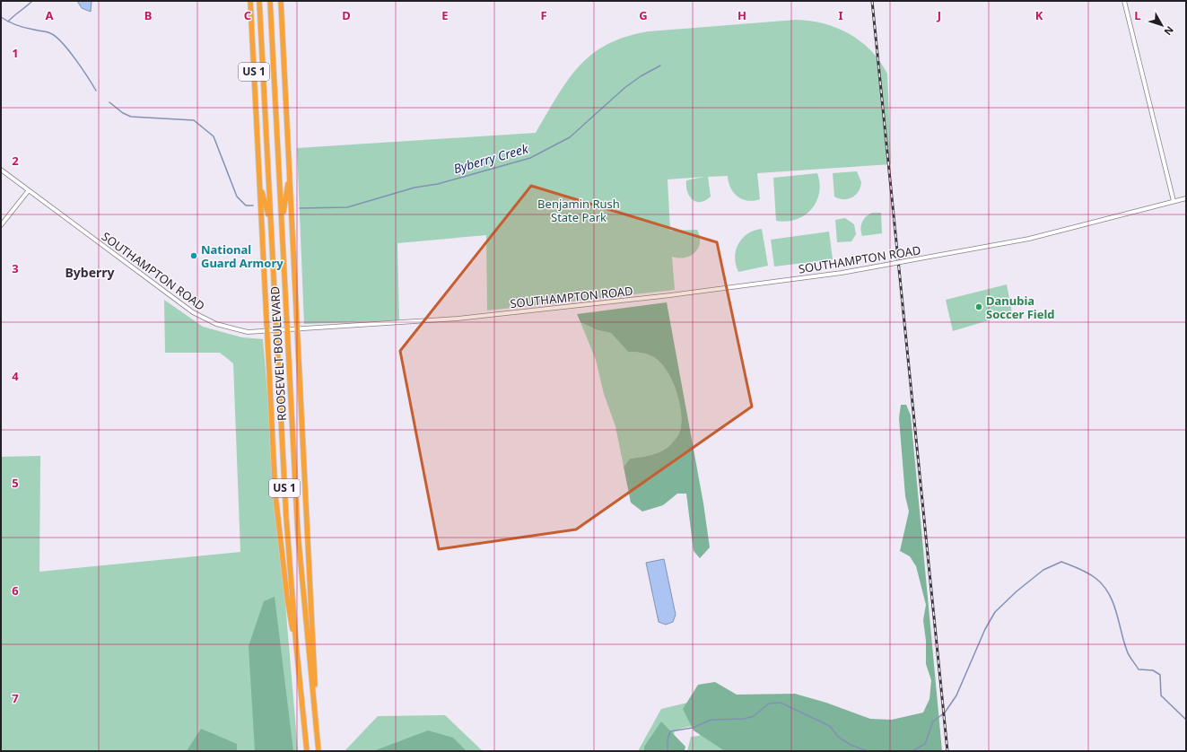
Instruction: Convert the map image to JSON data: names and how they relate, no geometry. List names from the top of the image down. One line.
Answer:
{"streets":{"highway":["US 1","ROOSEVELT BOULEVARD"],"street":["SOUTHAMPTON ROAD"]},"crossings":[["SOUTHAMPTON ROAD","ROOSEVELT BOULEVARD"]],"districts":["Byberry"],"water":["Byberry Creek"],"parks":["Benjamin Rush State Park"],"places":["National Guard Armory","Danubia Soccer Field"],"north":"bottom right","grid":{"columns":["A","B","C","D","E","F","G","H","I","J","K","L"],"rows":["1","2","3","4","5","6","7"]}}
